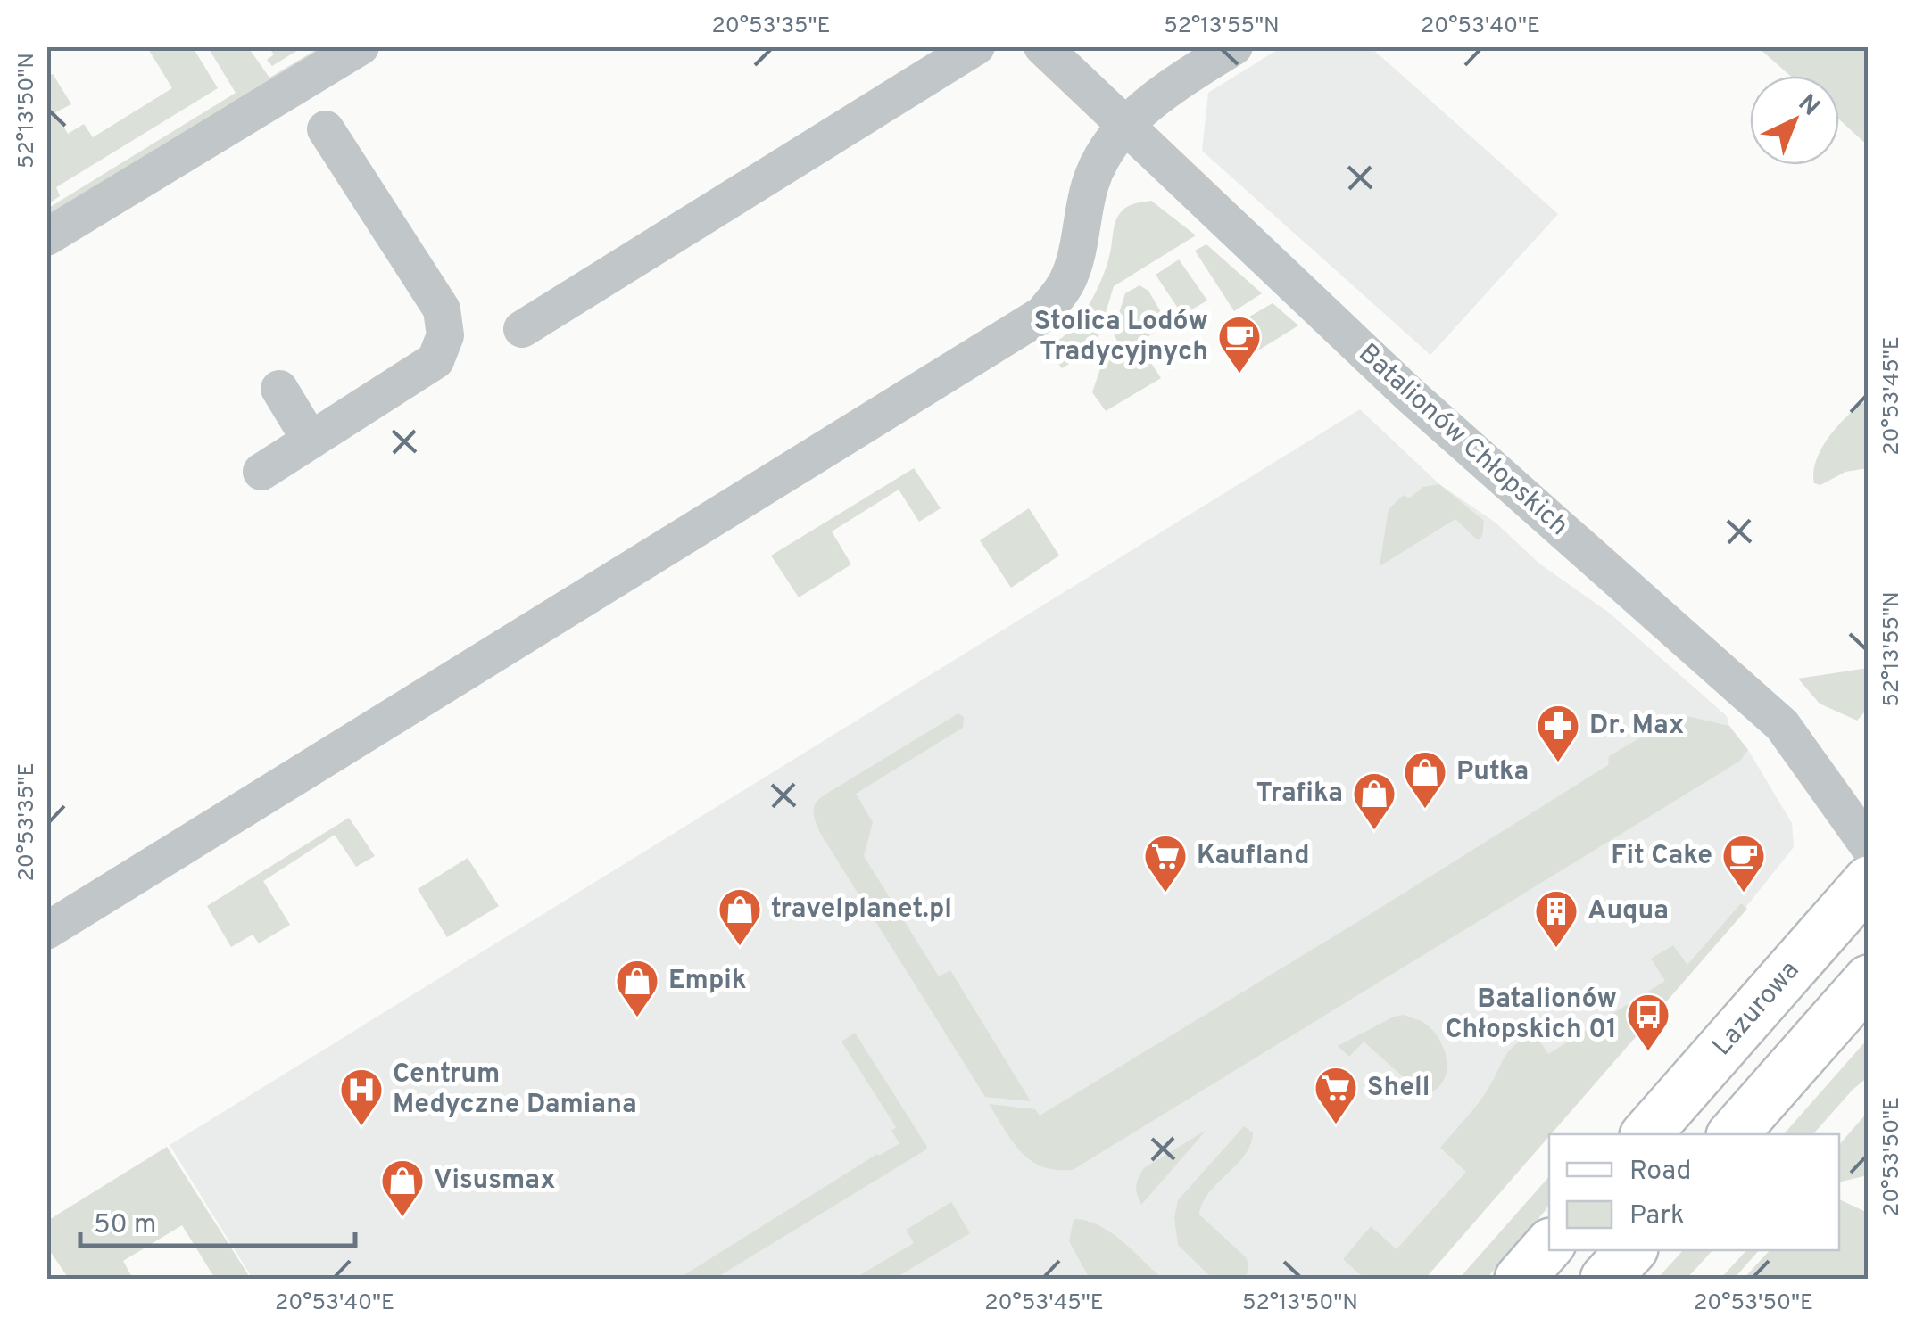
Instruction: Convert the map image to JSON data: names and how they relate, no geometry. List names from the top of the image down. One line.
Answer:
{"streets":{"main road":["Lazurowa"],"street":["Batalionów Chłopskich"]},"places":{"cafe":["Stolica Lodów Tradycyjnych","Fit Cake"],"pharmacy":["Dr. Max"],"shop":["Putka","Trafika","travelplanet.pl","Empik","Visusmax"],"supermarket":["Kaufland","Shell"],"building":["Auqua"],"bus stop":["Batalionów Chłopskich 01"],"hospital":["Centrum Medyczne Damiana"]},"legend":["Road","Park"],"scale_bar":"50 m","north":"top right","coordinates":["20°53'35\"E","52°13'55\"N","20°53'40\"E","52°13'50\"N","20°53'45\"E","20°53'50\"E"]}
